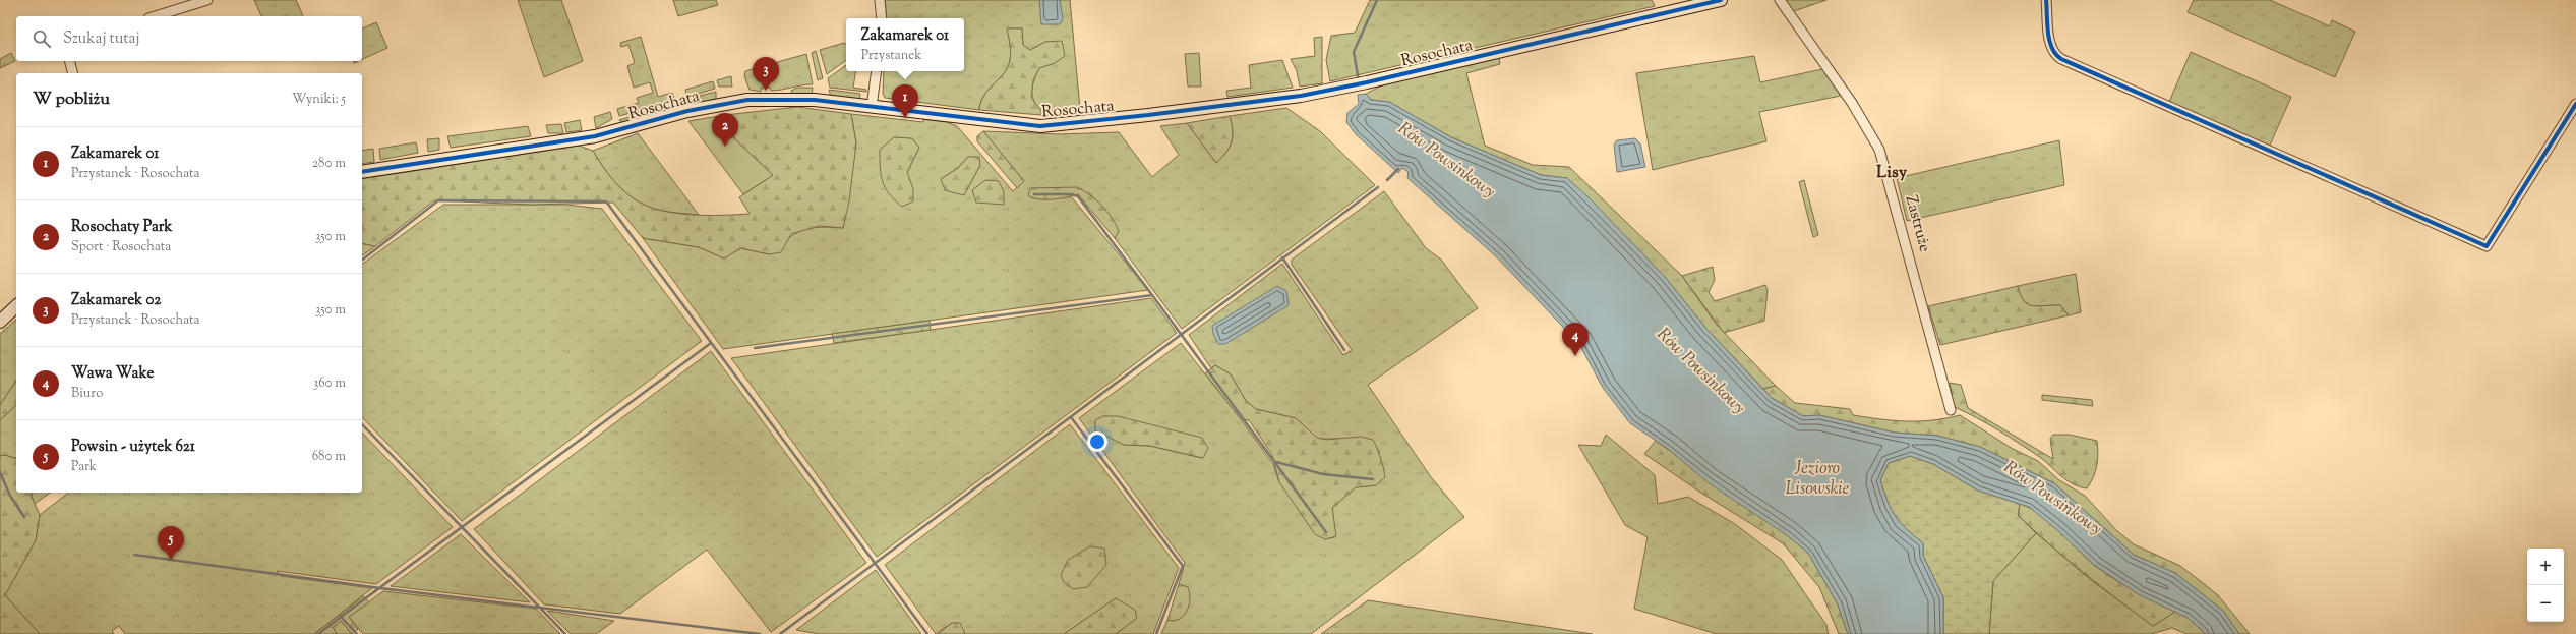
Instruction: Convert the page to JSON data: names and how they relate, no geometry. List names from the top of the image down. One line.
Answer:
{"streets":{"street":["Rosochata","Zastruże"]},"districts":["Lisy"],"water":["Rów Powsinkowy","Jezioro Lisowskie"],"page":{"search":"Szukaj tutaj","popup":["Zakamarek 01","Przystanek"],"pins":["3","1","2","4","5"],"heading":["W pobliżu","Wyniki: 5"],"list":[{"mark":"1","name":"Zakamarek 01","note":"Przystanek · Rosochata","value":"280 m"},{"mark":"2","name":"Rosochaty Park","note":"Sport · Rosochata","value":"350 m"},{"mark":"3","name":"Zakamarek 02","note":"Przystanek · Rosochata","value":"350 m"},{"mark":"4","name":"Wawa Wake","note":"Biuro","value":"360 m"},{"mark":"5","name":"Powsin - użytek 621","note":"Park","value":"680 m"}],"map_buttons":["+","−"]}}
